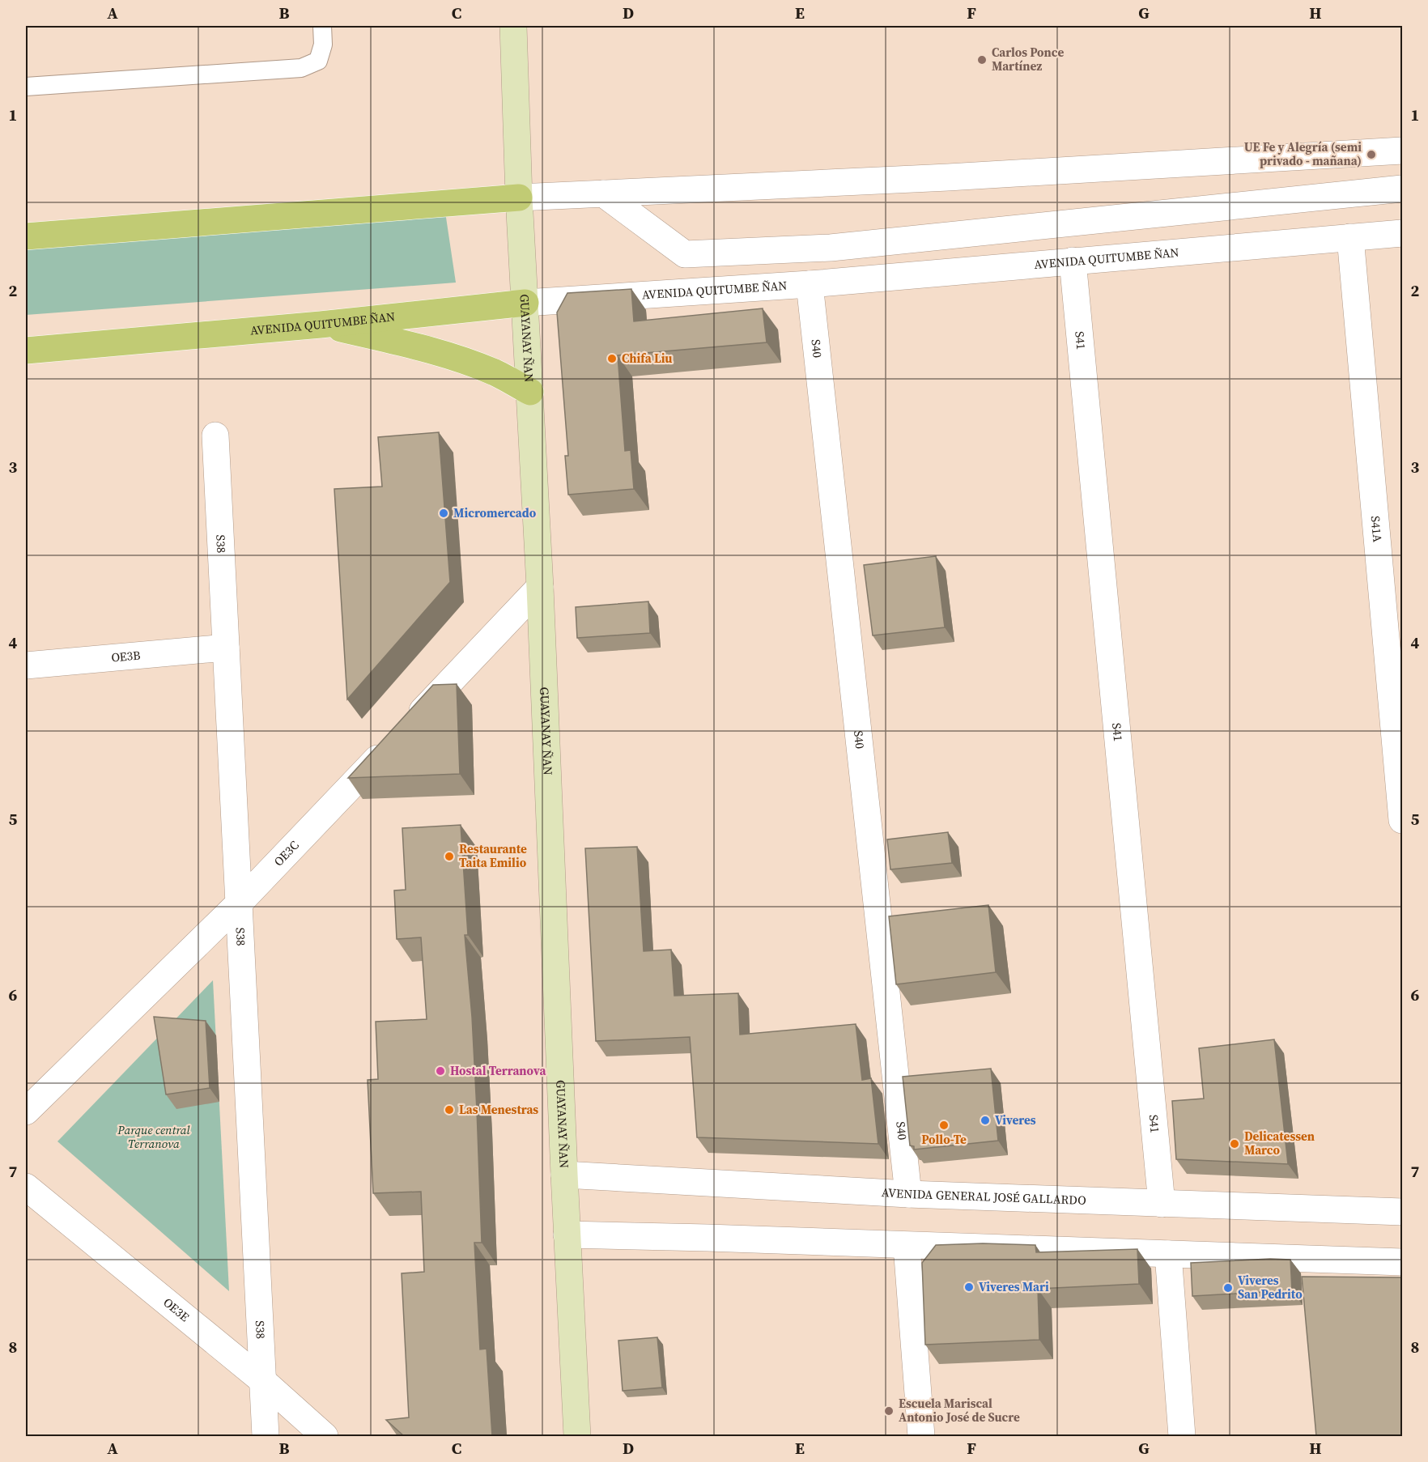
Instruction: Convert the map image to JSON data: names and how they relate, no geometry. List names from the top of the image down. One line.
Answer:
{"streets":{"main road":["AVENIDA QUITUMBE ÑAN","GUAYANAY ÑAN"],"street":["S41","S40","S41A","S38","OE3B","OE3C","AVENIDA GENERAL JOSÉ GALLARDO","OE3E"]},"crossings":[["AVENIDA QUITUMBE ÑAN","GUAYANAY ÑAN"],["AVENIDA QUITUMBE ÑAN","S41"],["AVENIDA QUITUMBE ÑAN","S40"],["AVENIDA QUITUMBE ÑAN","S41A"],["GUAYANAY ÑAN","OE3C"],["GUAYANAY ÑAN","AVENIDA GENERAL JOSÉ GALLARDO"],["S41","AVENIDA GENERAL JOSÉ GALLARDO"],["S40","AVENIDA GENERAL JOSÉ GALLARDO"],["S38","OE3B"],["S38","OE3C"],["S38","OE3E"]],"parks":["Parque central Terranova"],"places":["Carlos Ponce Martínez","UE Fe y Alegría (semi privado - mañana)","Chifa Liu","Micromercado","Restaurante Taita Emilio","Hostal Terranova","Las Menestras","Viveres","Pollo-Te","Delicatessen Marco","Viveres Mari","Viveres San Pedrito","Escuela Mariscal Antonio José de Sucre"],"grid":{"columns":["A","B","C","D","E","F","G","H"],"rows":["1","2","3","4","5","6","7","8"]}}
